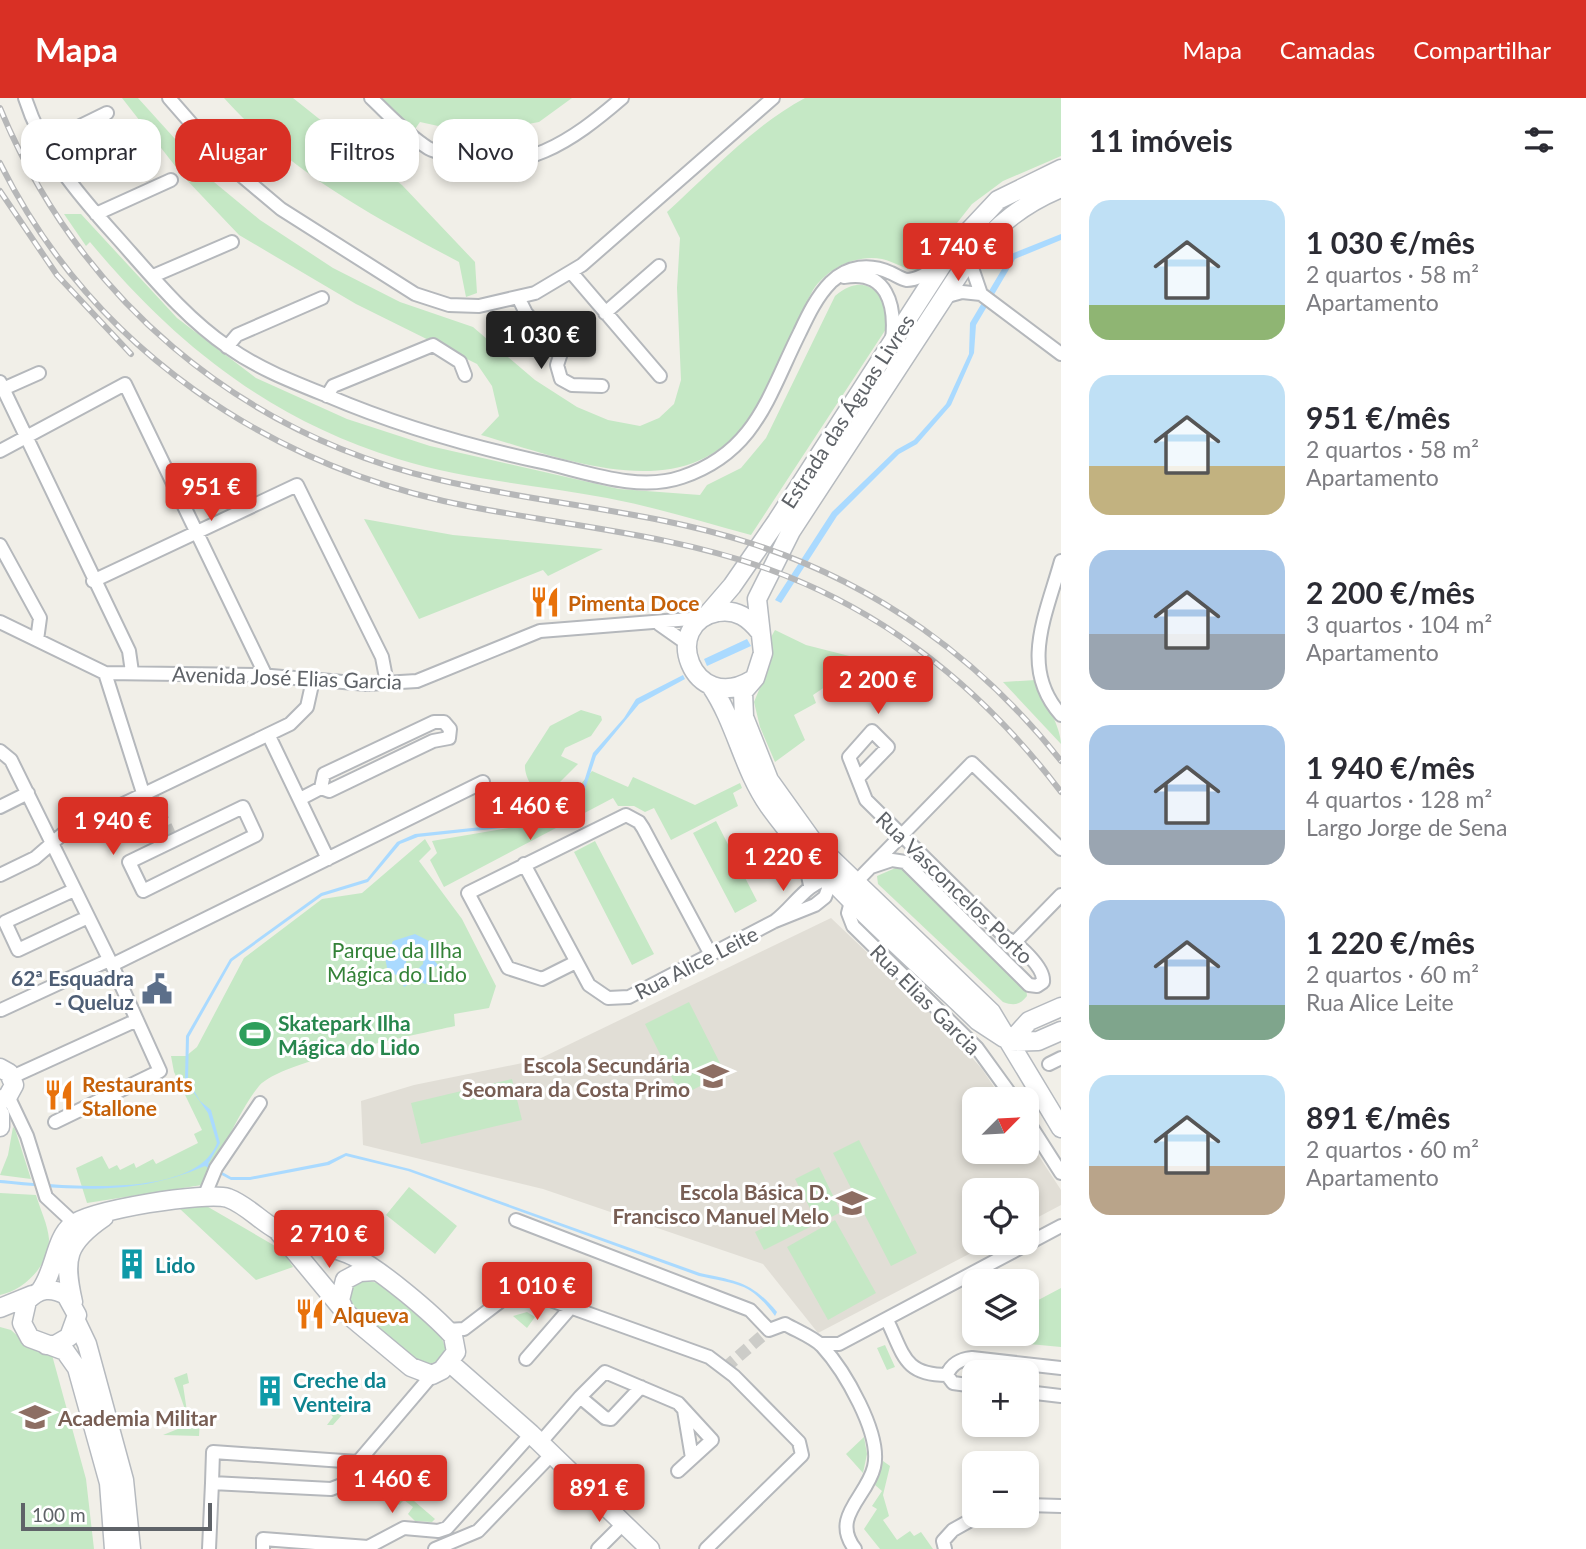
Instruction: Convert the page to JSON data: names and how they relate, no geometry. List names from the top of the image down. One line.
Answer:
{"streets":{"street":["Estrada das Águas Livres","Avenida José Elias Garcia","Rua Vasconcelos Porto","Rua Alice Leite","Rua Elias Garcia"]},"crossings":[["Estrada das Águas Livres","Avenida José Elias Garcia"],["Estrada das Águas Livres","Rua Elias Garcia"],["Avenida José Elias Garcia","Rua Elias Garcia"],["Rua Alice Leite","Rua Elias Garcia"]],"parks":["Parque da Ilha Mágica do Lido"],"places":{"restaurant":["Pimenta Doce","Restaurants Stallone","Alqueva"],"public building":["62ª Esquadra - Queluz"],"sports":["Skatepark Ilha Mágica do Lido"],"school or university":["Escola Secundária Seomara da Costa Primo","Escola Básica D. Francisco Manuel Melo","Academia Militar"],"building":["Lido","Creche da Venteira"]},"scale_bar":"100 m","north":"top right","page":{"header":"Mapa","nav":["Mapa","Camadas","Compartilhar"],"heading":"11 imóveis","chip":["Comprar","Alugar","Filtros","Novo"],"list":[{"name":"1 030 €/mês","note":"2 quartos · 58 m² · Apartamento"},{"name":"951 €/mês","note":"2 quartos · 58 m² · Apartamento"},{"name":"2 200 €/mês","note":"3 quartos · 104 m² · Apartamento"},{"name":"1 940 €/mês","note":"4 quartos · 128 m² · Largo Jorge de Sena"},{"name":"1 220 €/mês","note":"2 quartos · 60 m² · Rua Alice Leite"},{"name":"891 €/mês","note":"2 quartos · 60 m² · Apartamento"}],"price":["1 740 €","1 030 €","951 €","2 200 €","1 460 €","1 940 €","1 220 €","2 710 €","1 010 €","1 460 €","891 €"],"map_buttons":["+","−"],"scale":"100 m"}}
